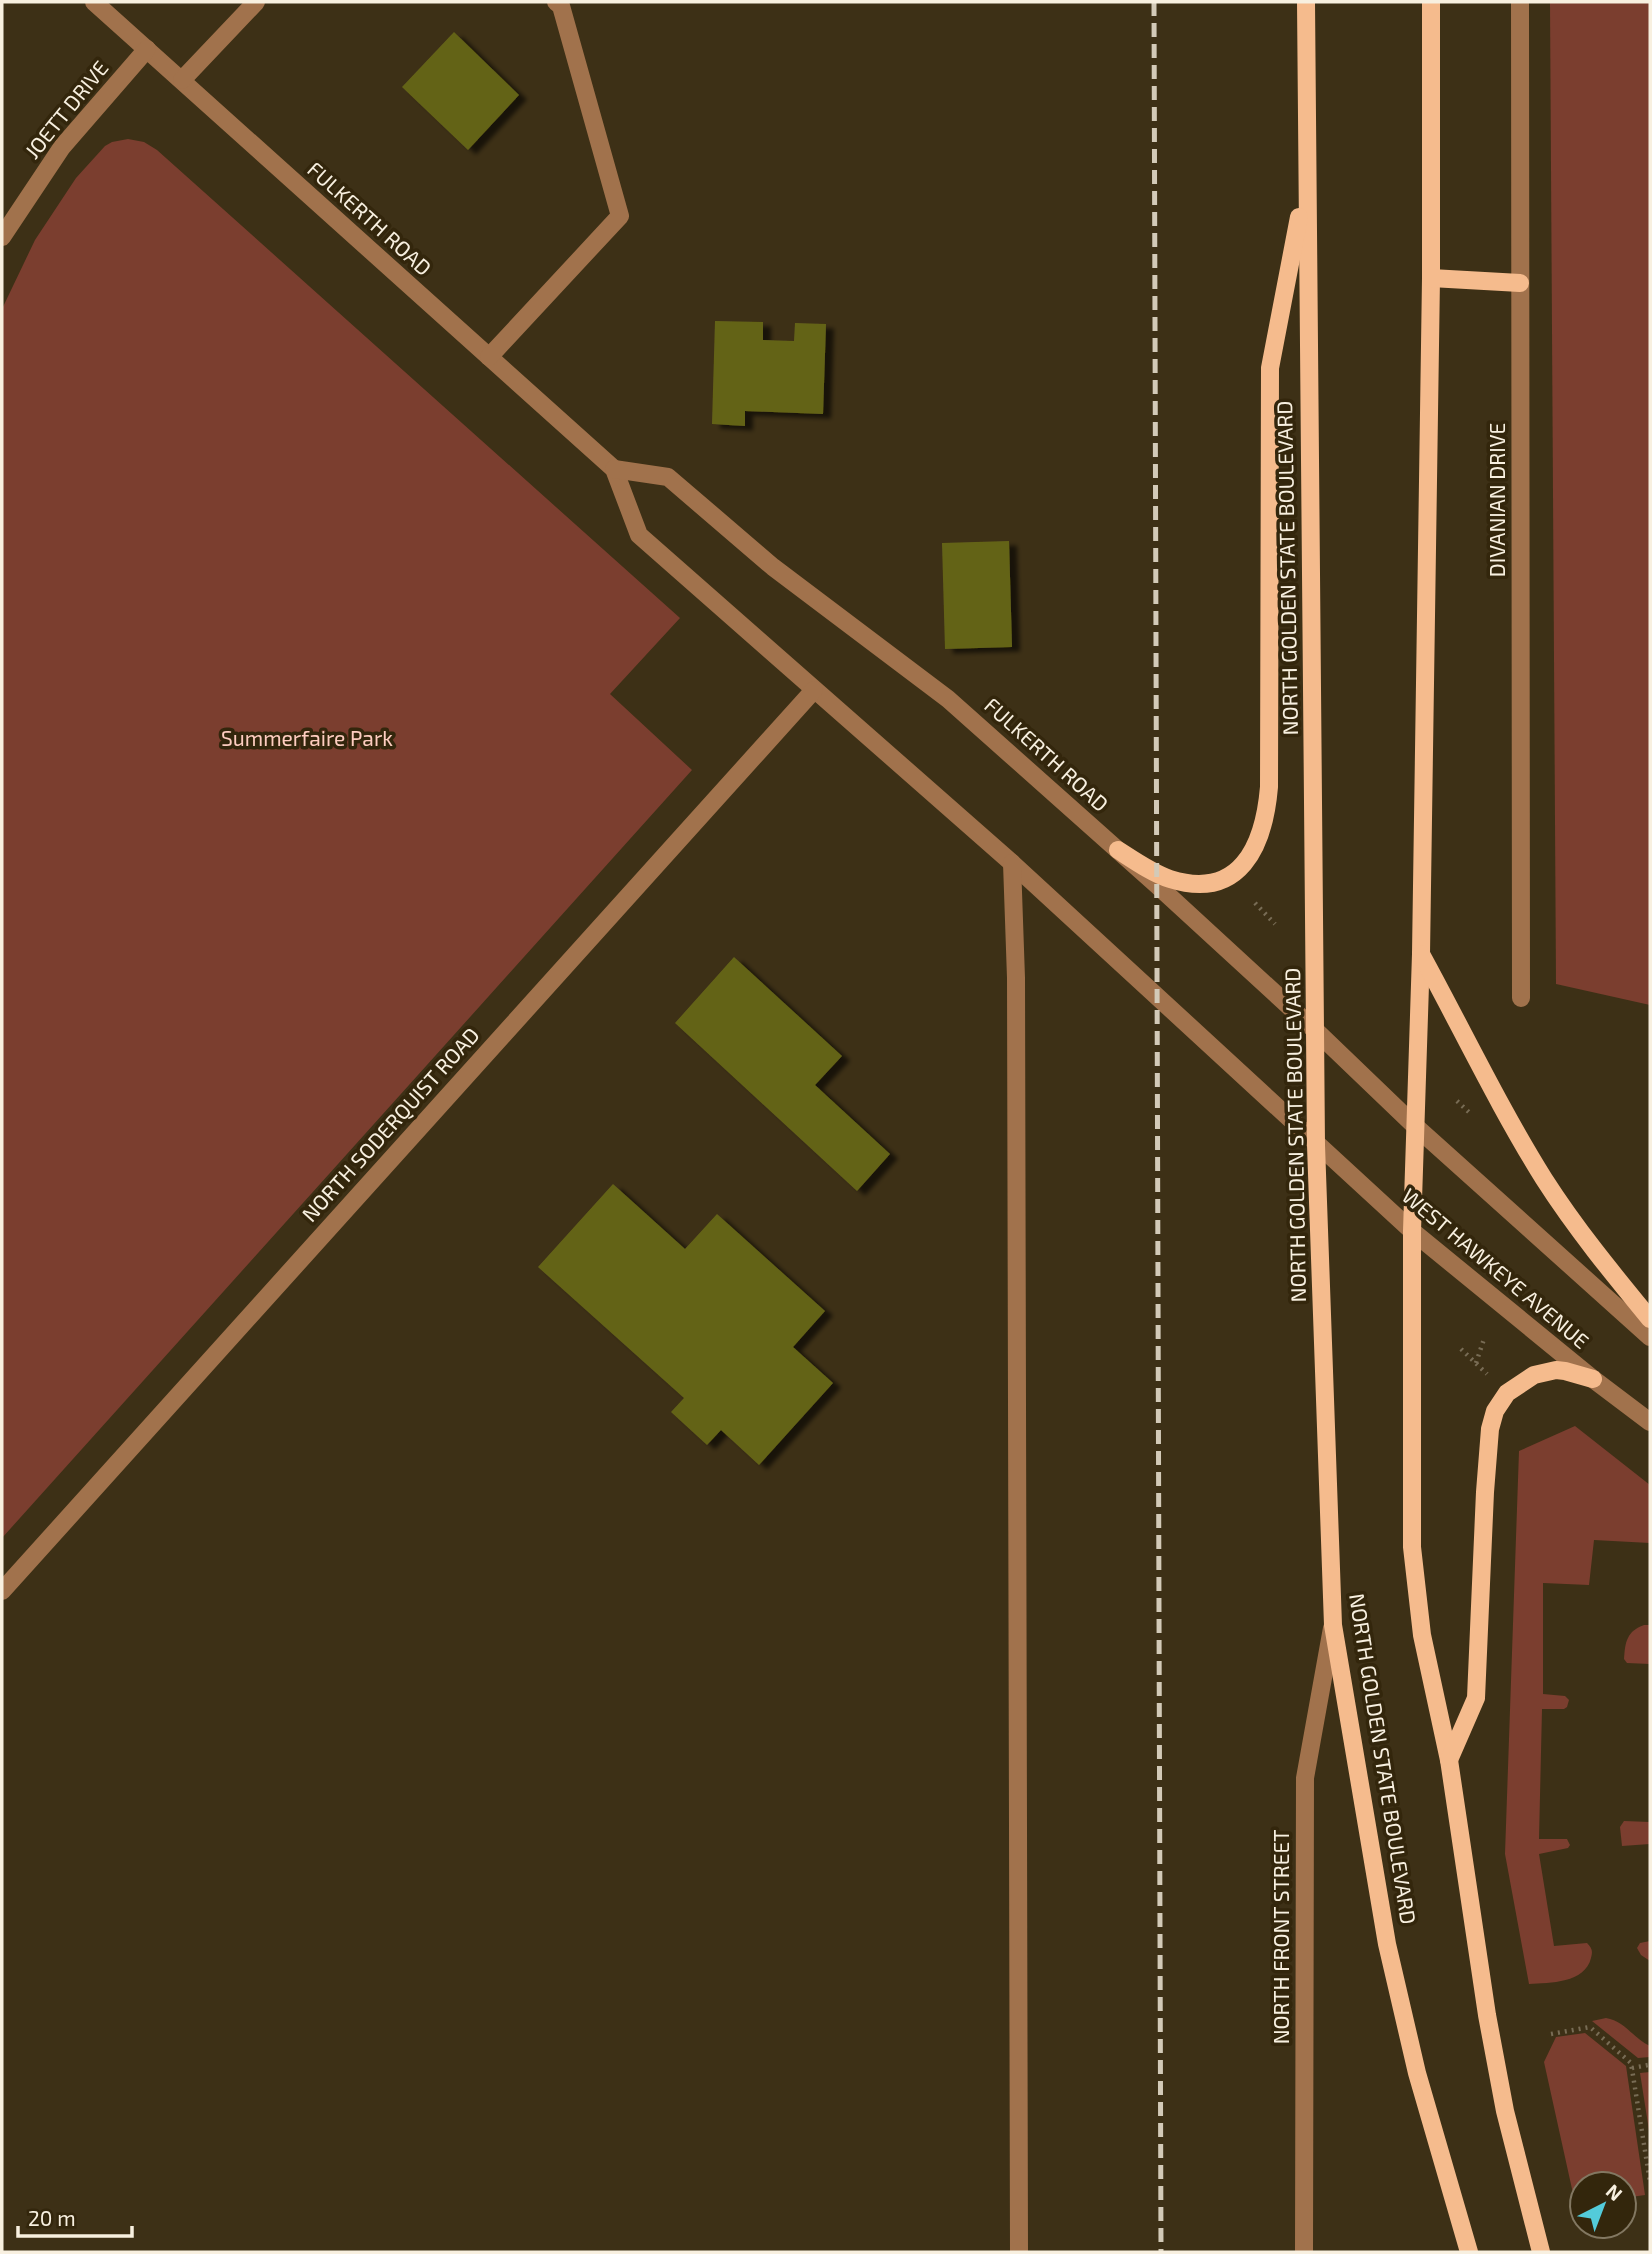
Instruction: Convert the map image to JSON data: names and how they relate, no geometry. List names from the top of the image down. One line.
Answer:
{"streets":{"main road":["NORTH GOLDEN STATE BOULEVARD"],"street":["JOETT DRIVE","FULKERTH ROAD","DIVANIAN DRIVE","NORTH SODERQUIST ROAD","WEST HAWKEYE AVENUE","NORTH FRONT STREET"]},"crossings":[["JOETT DRIVE","FULKERTH ROAD"],["FULKERTH ROAD","NORTH GOLDEN STATE BOULEVARD"],["FULKERTH ROAD","NORTH SODERQUIST ROAD"],["FULKERTH ROAD","WEST HAWKEYE AVENUE"],["NORTH GOLDEN STATE BOULEVARD","WEST HAWKEYE AVENUE"],["NORTH GOLDEN STATE BOULEVARD","NORTH FRONT STREET"]],"parks":["Summerfaire Park"],"scale_bar":"20 m","north":"top right"}
